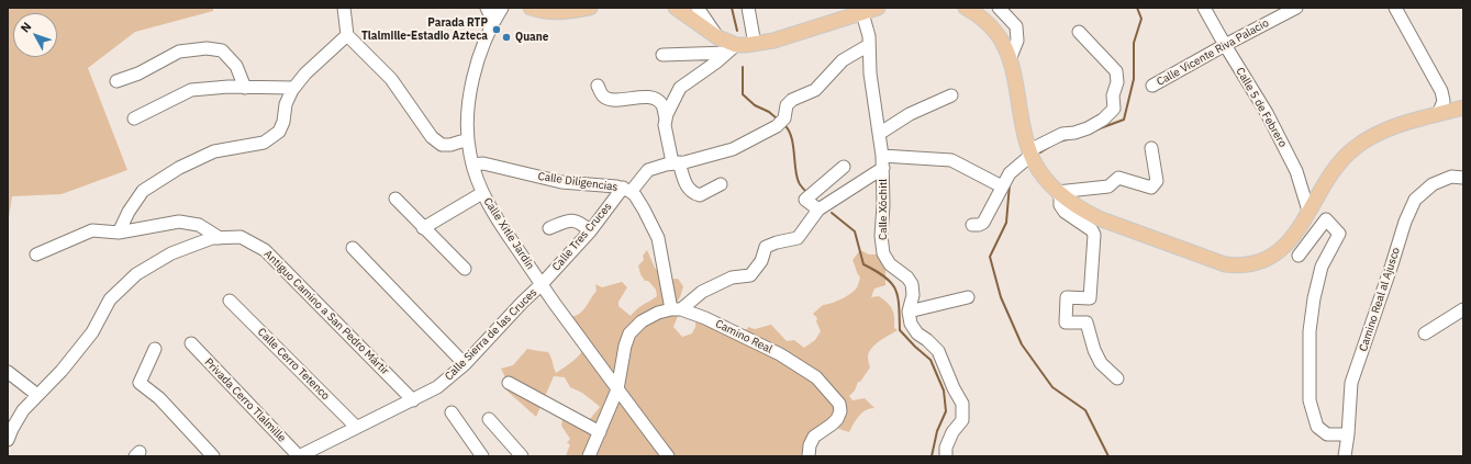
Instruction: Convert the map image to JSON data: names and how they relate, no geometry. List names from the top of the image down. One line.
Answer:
{"streets":{"street":["Calle Vicente Riva Palacio","Calle 5 de Febrero","Calle Diligencias","Calle Xóchitl","Calle Xitle Jardín","Calle Tres Cruces","Camino Real al Ajusco","Antiguo Camino a San Pedro Mártir","Calle Sierra de las Cruces","Camino Real","Calle Cerro Tetenco","Privada Cerro Tlalmille"]},"crossings":[["Calle Vicente Riva Palacio","Calle 5 de Febrero"],["Calle Diligencias","Calle Xóchitl"],["Calle Diligencias","Calle Xitle Jardín"],["Calle Diligencias","Calle Tres Cruces"],["Calle Diligencias","Camino Real"],["Calle Xóchitl","Calle Tres Cruces"],["Calle Xóchitl","Camino Real"],["Calle Xitle Jardín","Calle Tres Cruces"],["Calle Xitle Jardín","Calle Sierra de las Cruces"],["Calle Tres Cruces","Calle Sierra de las Cruces"],["Antiguo Camino a San Pedro Mártir","Calle Sierra de las Cruces"],["Calle Sierra de las Cruces","Calle Cerro Tetenco"],["Calle Sierra de las Cruces","Privada Cerro Tlalmille"]],"places":["Parada RTP Tlalmille-Estadio Azteca","Quane"],"north":"top left"}
